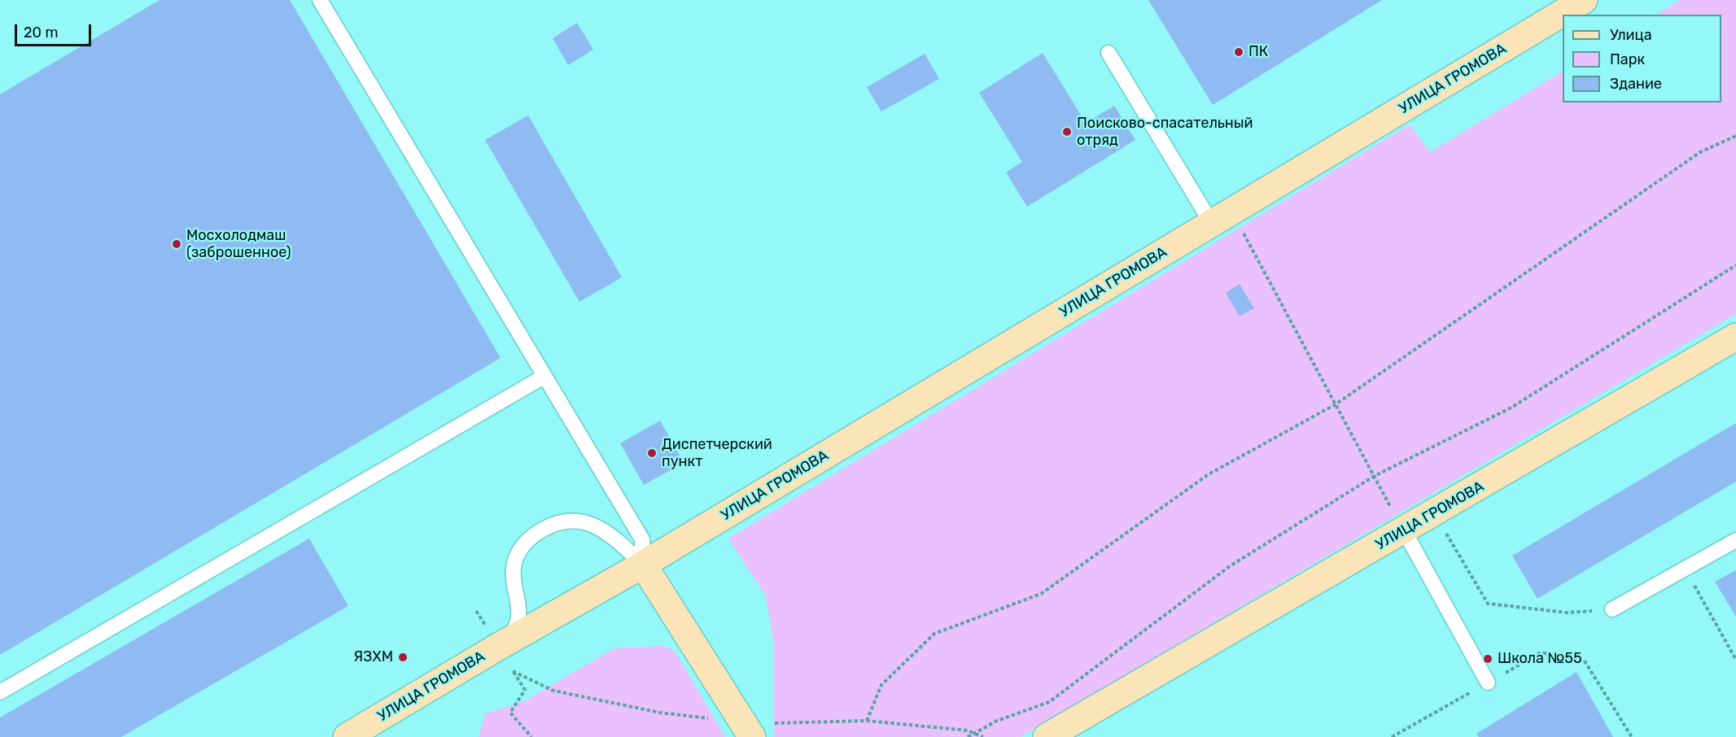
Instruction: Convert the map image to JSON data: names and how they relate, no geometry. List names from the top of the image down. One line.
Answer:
{"streets":{"street":["УЛИЦА ГРОМОВА"]},"places":["ПК","Поисково-спасательный отряд","Мосхолодмаш (заброшенное)","Диспетчерский пункт","ЯЗХМ","Школа №55"],"legend":["Улица","Парк","Здание"],"scale_bar":"20 m"}
